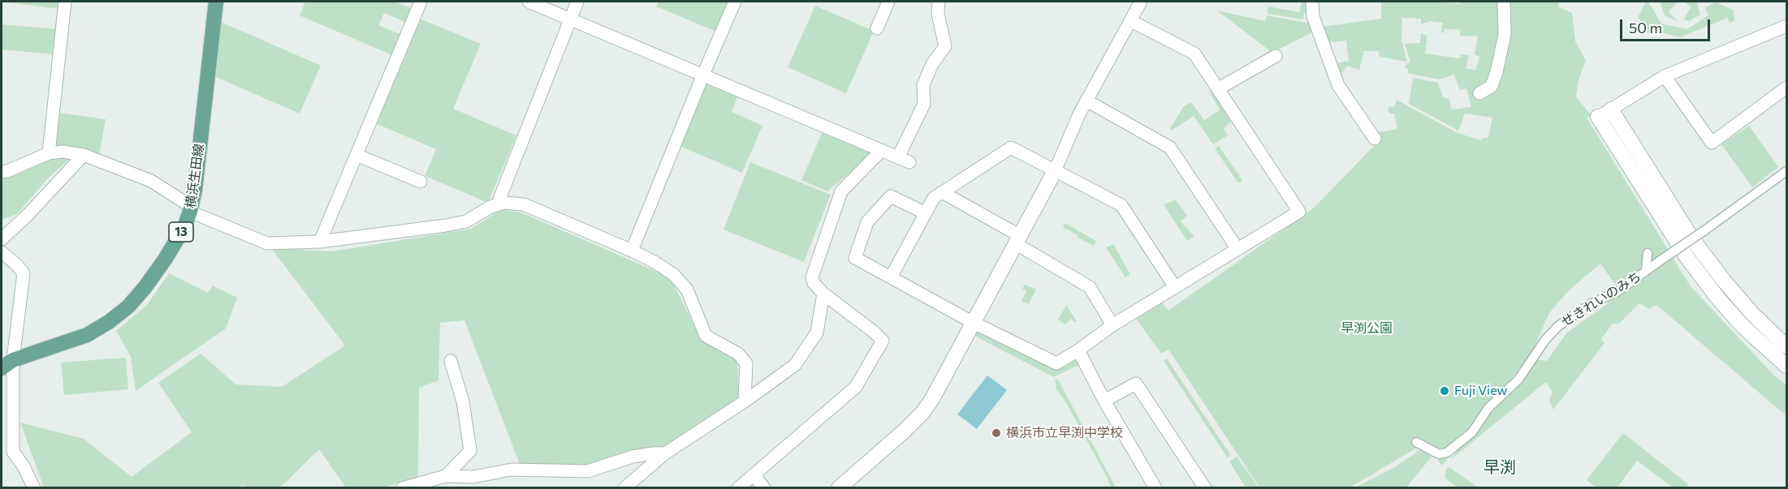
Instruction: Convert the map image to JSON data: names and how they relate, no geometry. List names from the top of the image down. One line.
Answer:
{"streets":{"main road":["横浜生田線","13"],"street":["せきれいのみち"]},"districts":["早渕"],"parks":["早渕公園"],"places":["Fuji View","横浜市立早渕中学校"],"scale_bar":"50 m"}
